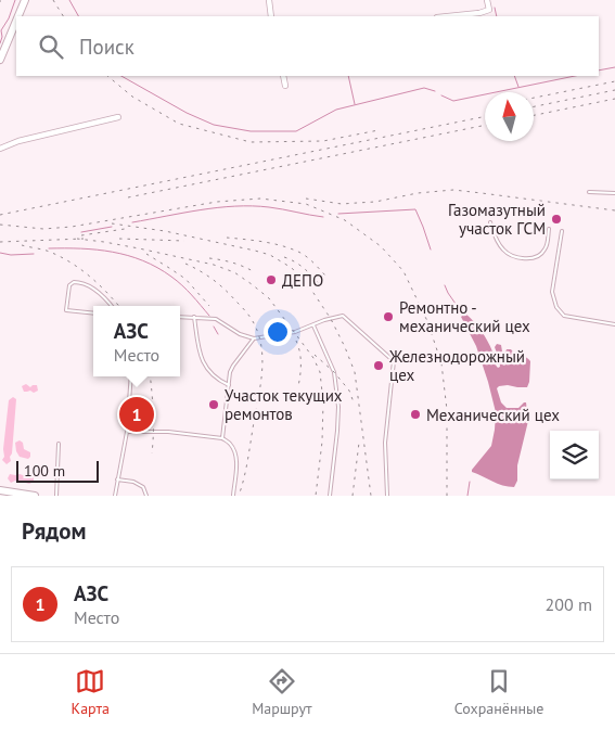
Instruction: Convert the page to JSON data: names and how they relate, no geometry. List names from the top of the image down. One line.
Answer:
{"places":["Газомазутный участок ГСМ","ДЕПО","Ремонтно - механический цех","Железнодорожный цех","Участок текущих ремонтов","Механический цех"],"scale_bar":"100 m","north":"top","page":{"search":"Поиск","popup":["АЗС","Место"],"pins":"1","scale":"100 m","heading":"Рядом","list":[{"mark":"1","name":"АЗС","note":"Место","value":"200 m"}],"nav":["Карта","Маршрут","Сохранённые"]}}
